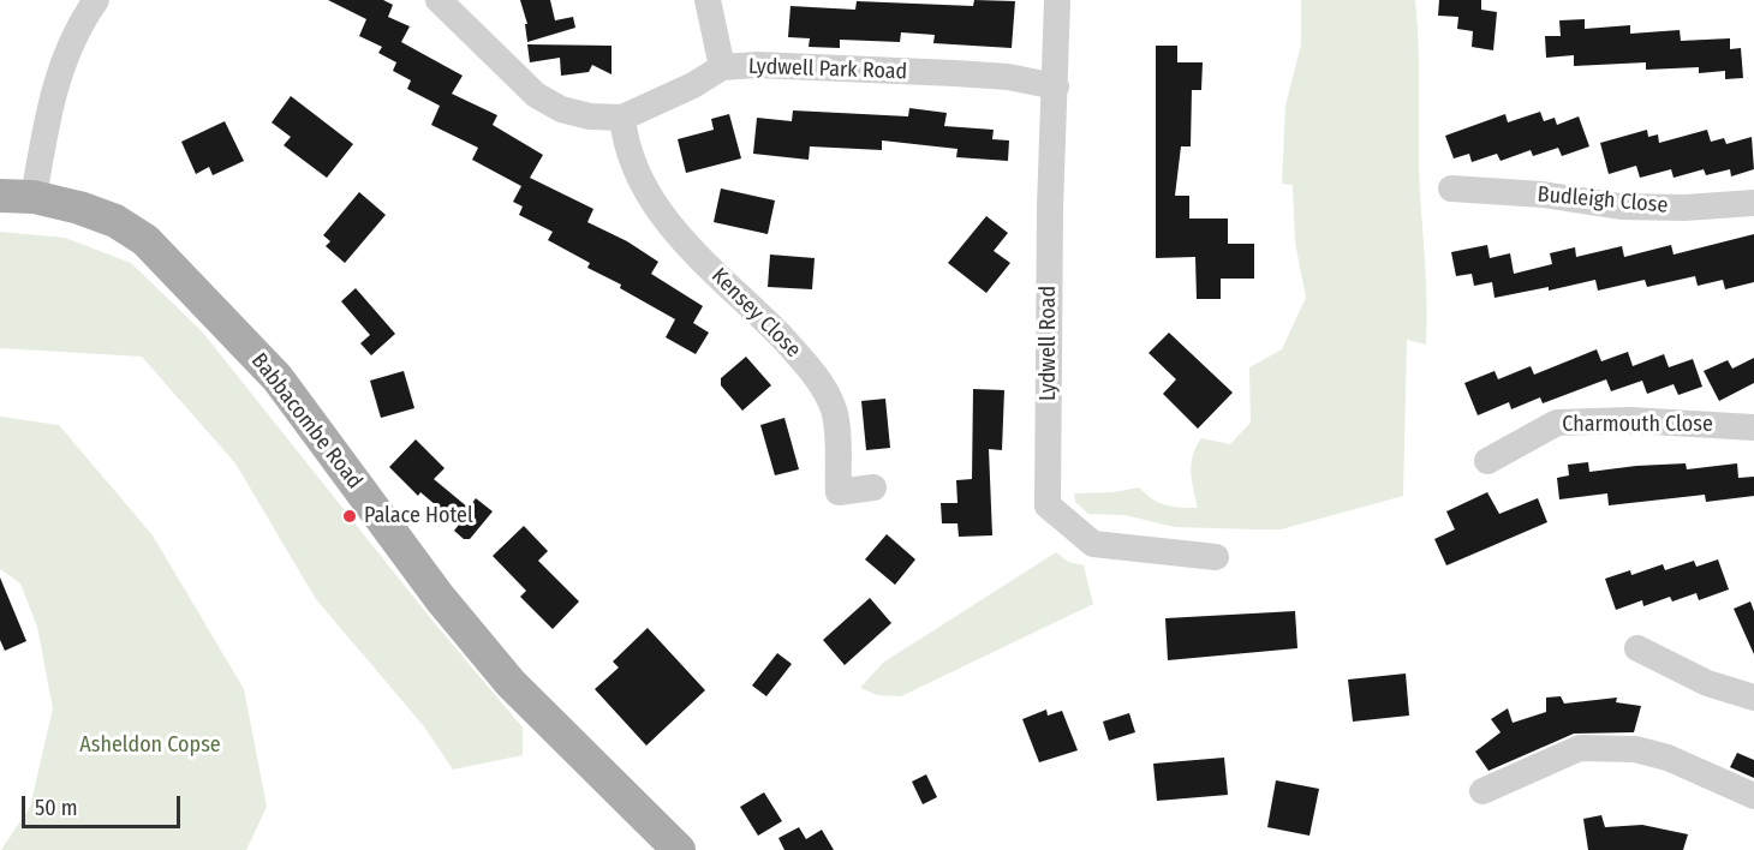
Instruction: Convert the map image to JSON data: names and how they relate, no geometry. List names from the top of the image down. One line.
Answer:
{"streets":{"main road":["Babbacombe Road"],"street":["Lydwell Park Road","Budleigh Close","Kensey Close","Lydwell Road","Charmouth Close"]},"crossings":[["Lydwell Park Road","Kensey Close"],["Lydwell Park Road","Lydwell Road"]],"parks":["Asheldon Copse"],"places":["Palace Hotel"],"scale_bar":"50 m"}
